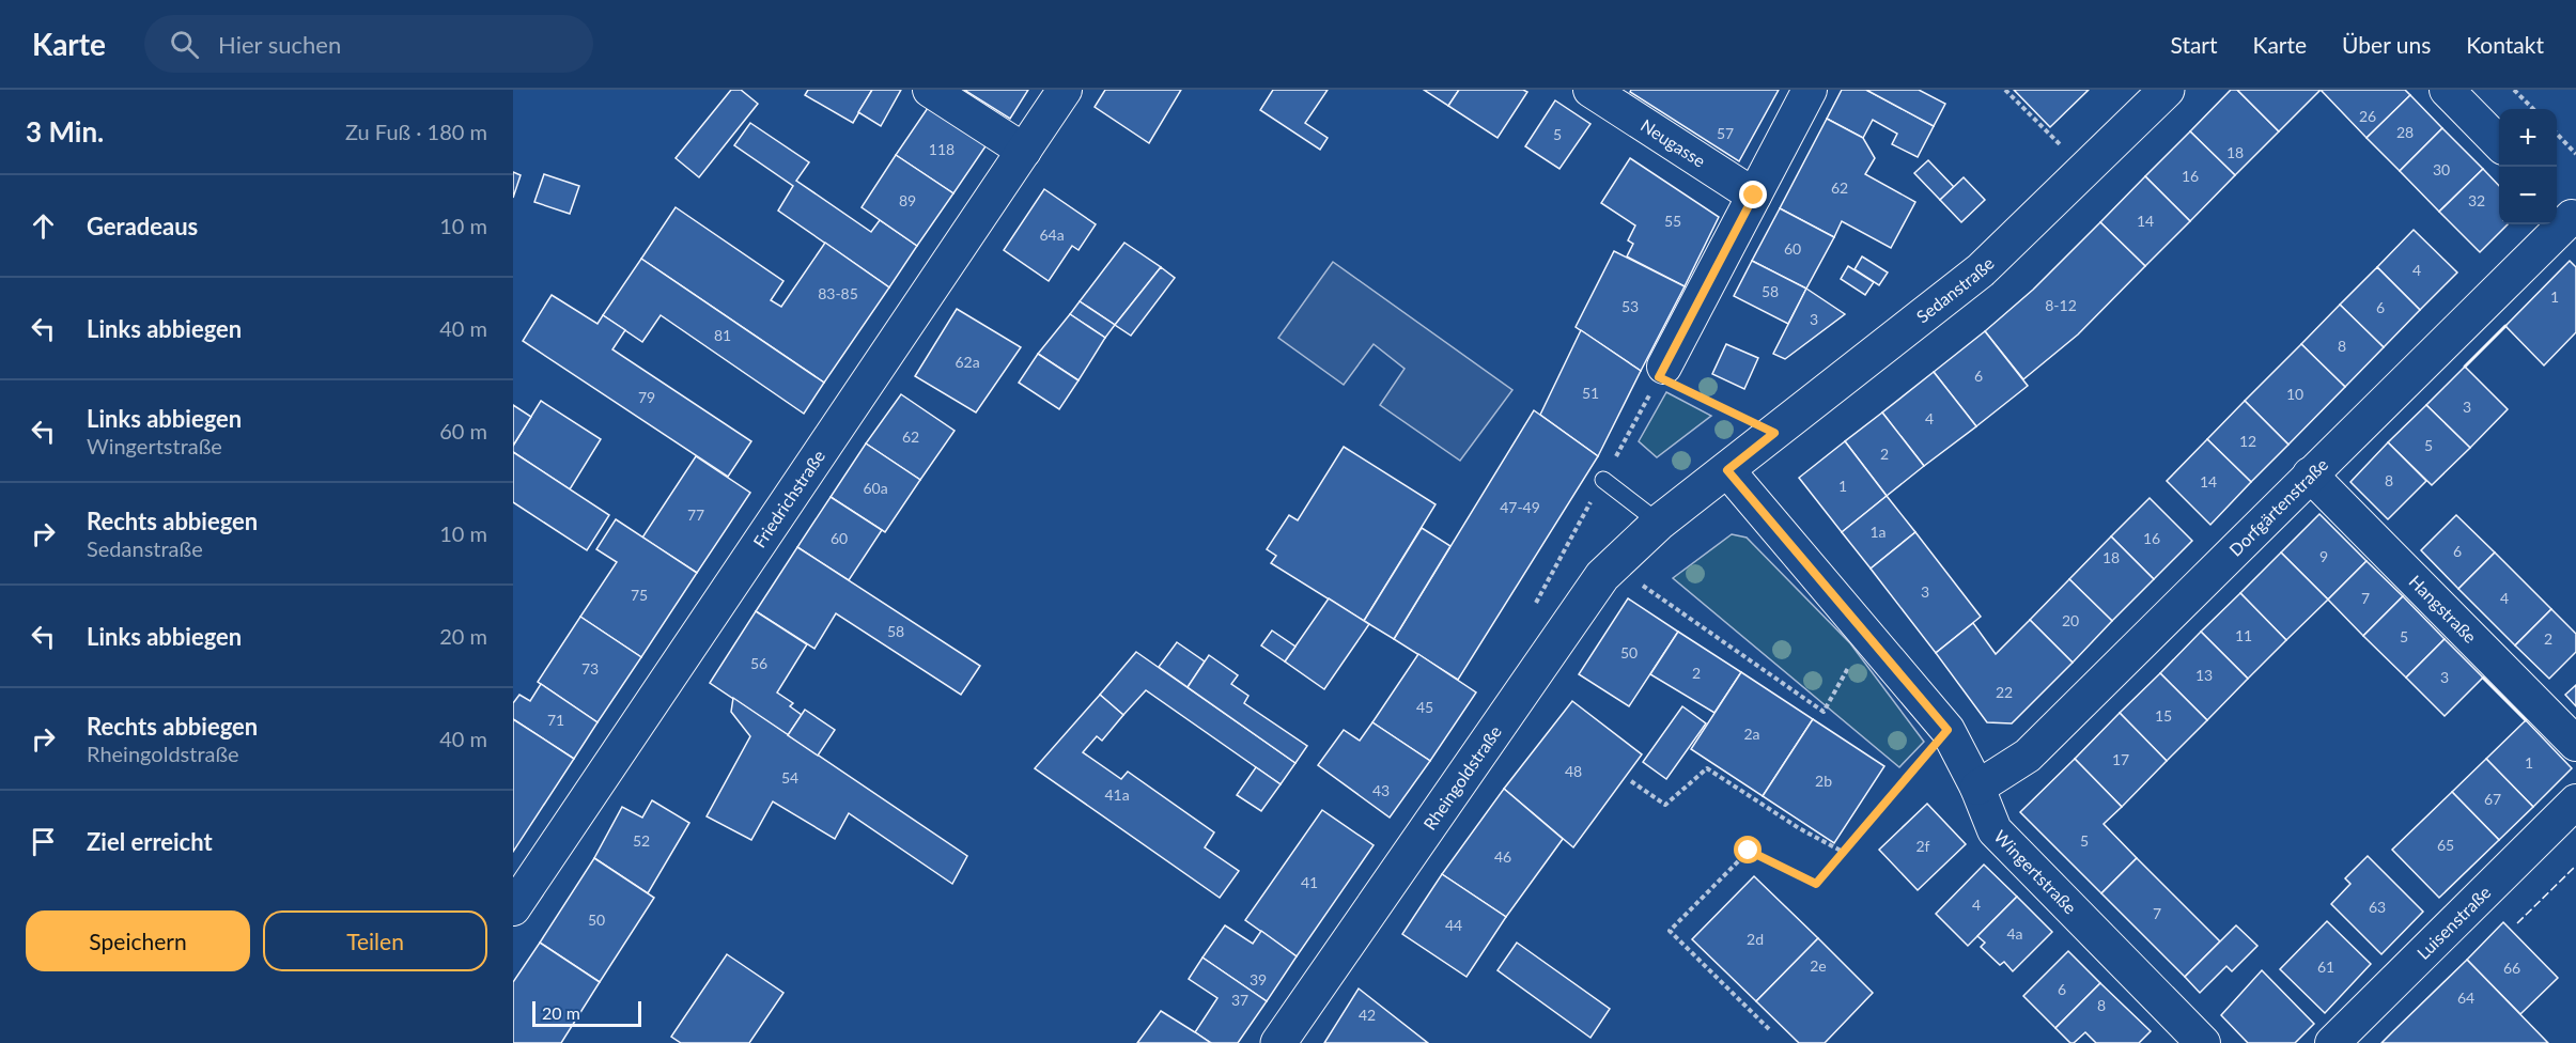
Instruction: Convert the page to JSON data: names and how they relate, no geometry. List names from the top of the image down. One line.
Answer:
{"streets":{"street":["Neugasse","Sedanstraße","Friedrichstraße","Dorfgärtenstraße","Hangstraße","Rheingoldstraße","Wingertstraße","Luisenstraße"]},"crossings":[["Sedanstraße","Rheingoldstraße"],["Sedanstraße","Wingertstraße"],["Dorfgärtenstraße","Hangstraße"],["Dorfgärtenstraße","Wingertstraße"],["Rheingoldstraße","Wingertstraße"]],"house_numbers":["26","28","57","5","118","18","30","16","62","89","32","55","14","64a","60","4","58","83-85","1","8-12","53","6","3","81","8","62a","6","51","10","79","3","4","62","12","5","2","8","14","1","60a","47-49","77","1a","60","16","6","9","18","3","75","7","4","20","58","11","5","2","50","56","73","2","13","3","22","45","15","71","2a","17","1","48","54","2b","43","41a","67","52","5","65","2f","46","41","4","63","7","50","44","4a","2d","2e","61","66","39","6","64","37","8","42"],"scale_bar":"20 m","page":{"header":"Karte","search":"Hier suchen","nav":["Start","Karte","Über uns","Kontakt"],"heading":["3 Min.","Zu Fuß · 180 m"],"map_buttons":["+","−"],"list":[["Geradeaus","10 m"],["Links abbiegen","40 m"],["Links abbiegen","Wingertstraße","60 m"],["Rechts abbiegen","Sedanstraße","10 m"],["Links abbiegen","20 m"],["Rechts abbiegen","Rheingoldstraße","40 m"],"Ziel erreicht"],"buttons":["Speichern","Teilen"],"scale":"20 m"}}
